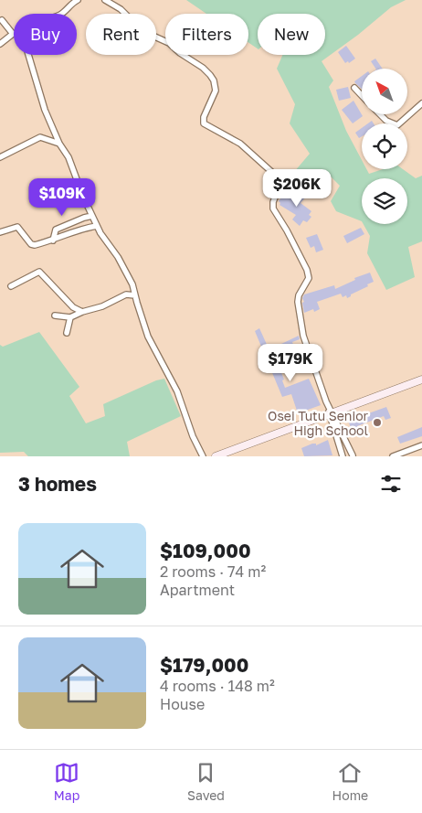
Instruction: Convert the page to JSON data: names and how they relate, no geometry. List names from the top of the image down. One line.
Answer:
{"places":["Osei Tutu Senior High School"],"north":"top left","page":{"chip":["Buy","Rent","Filters","New"],"price":["$206K","$109K","$179K"],"heading":"3 homes","list":[{"name":"$109,000","note":"2 rooms · 74 m² · Apartment"},{"name":"$179,000","note":"4 rooms · 148 m² · House"}],"tabs":["Map","Saved","Home"]}}
